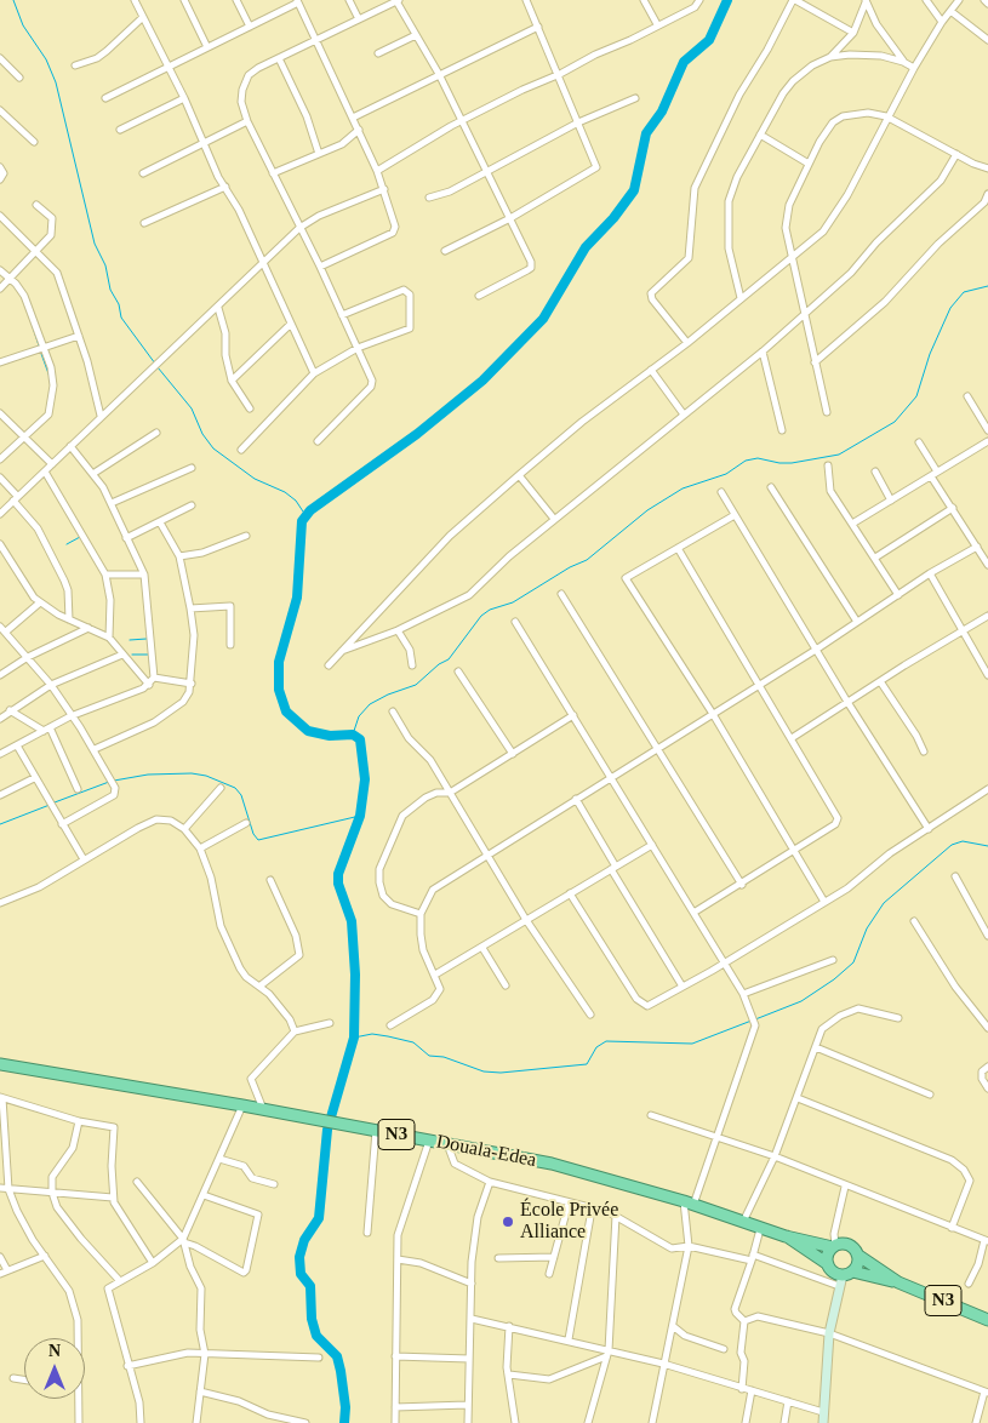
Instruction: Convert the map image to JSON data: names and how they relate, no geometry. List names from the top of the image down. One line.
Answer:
{"streets":{"highway":["N3","Douala-Edea"]},"crossings":[["N3","Douala-Edea"]],"places":["École Privée Alliance"],"north":"top"}
